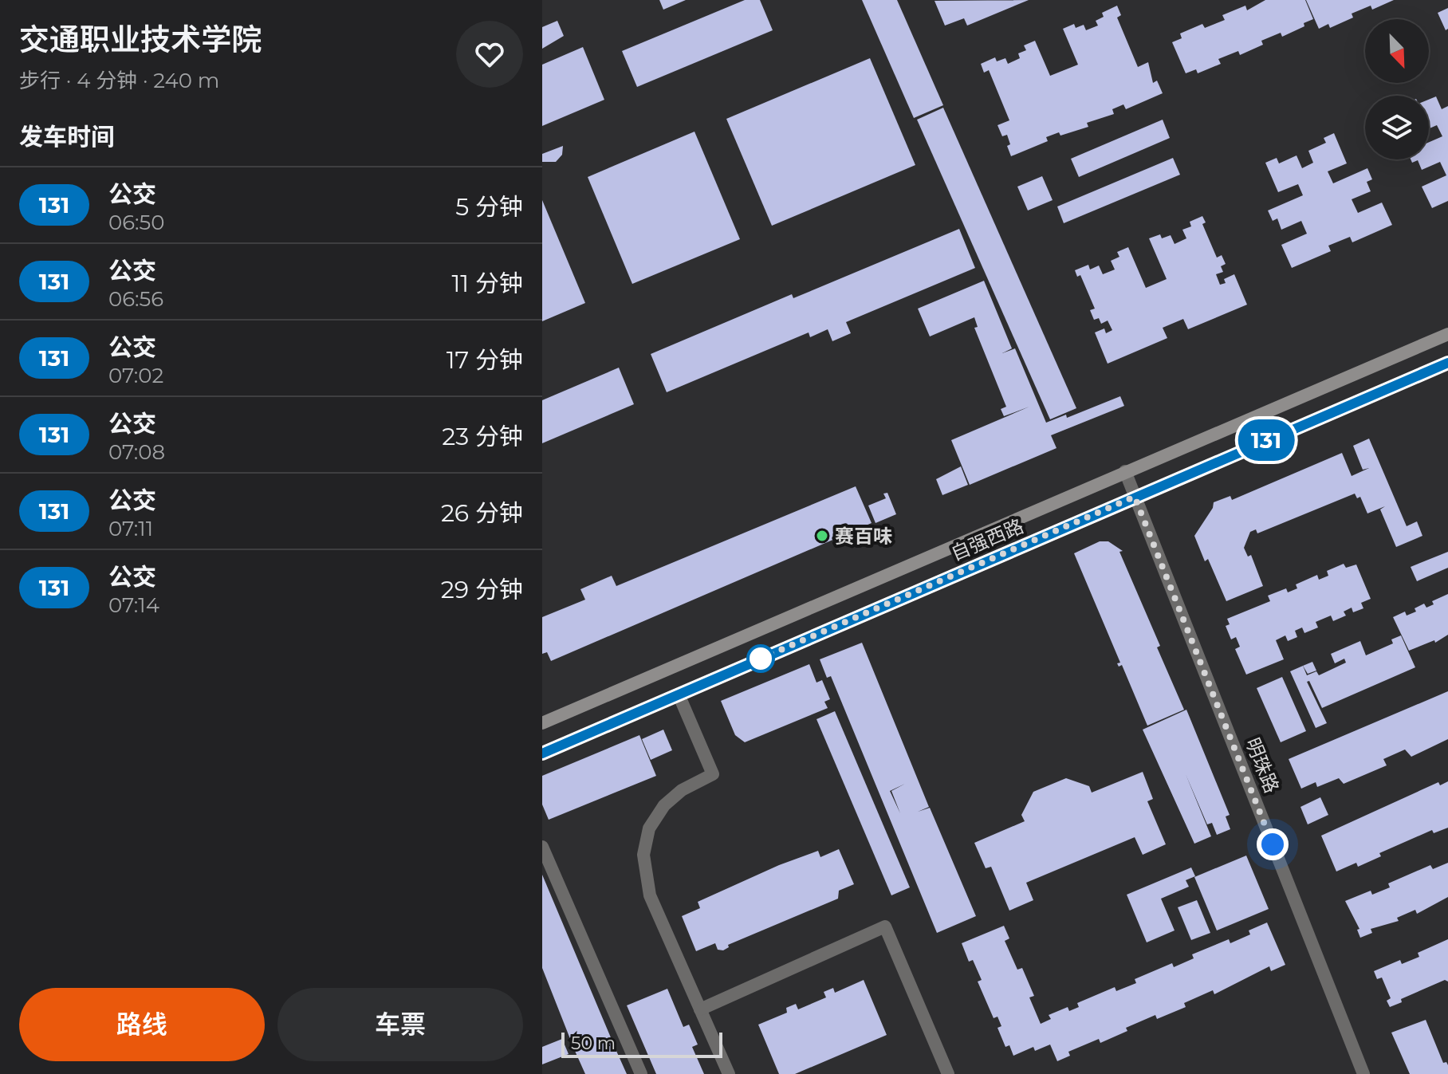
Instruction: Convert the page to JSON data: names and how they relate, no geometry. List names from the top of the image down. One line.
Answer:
{"streets":{"main road":["自强西路"],"street":["明珠路"]},"crossings":[["自强西路","明珠路"]],"places":["赛百味"],"lines":["bus line 131"],"scale_bar":"50 m","north":"bottom right","page":{"heading":[["交通职业技术学院","步行 · 4 分钟 · 240 m"],"发车时间"],"on_map":"131","list":[{"mark":"131","name":"公交","note":"06:50","value":"5 分钟"},{"mark":"131","name":"公交","note":"06:56","value":"11 分钟"},{"mark":"131","name":"公交","note":"07:02","value":"17 分钟"},{"mark":"131","name":"公交","note":"07:08","value":"23 分钟"},{"mark":"131","name":"公交","note":"07:11","value":"26 分钟"},{"mark":"131","name":"公交","note":"07:14","value":"29 分钟"}],"buttons":["路线","车票"],"scale":"50 m"}}
